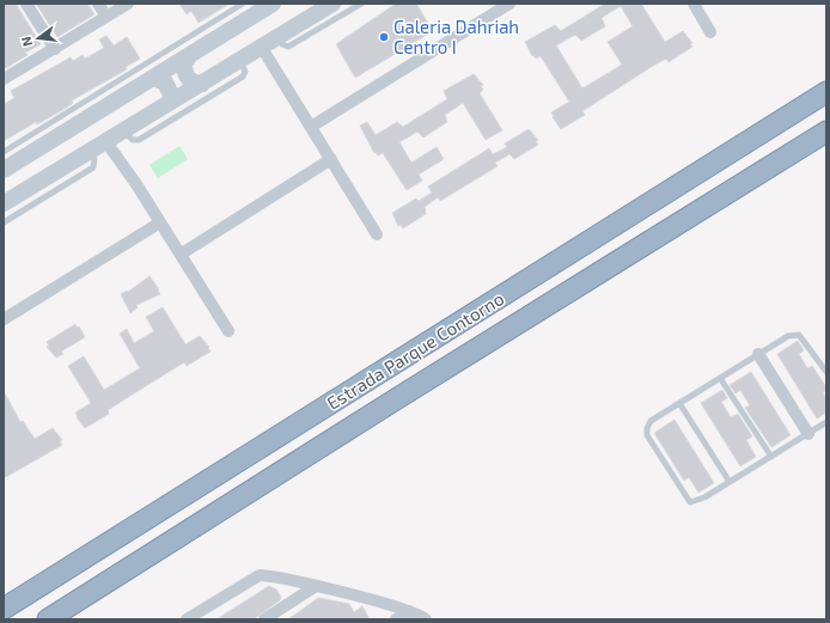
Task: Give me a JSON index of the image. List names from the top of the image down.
{
  "streets": {
    "highway": ["Estrada Parque Contorno"]
  },
  "places": ["Galeria Dahriah Centro I"],
  "north": "left"
}
